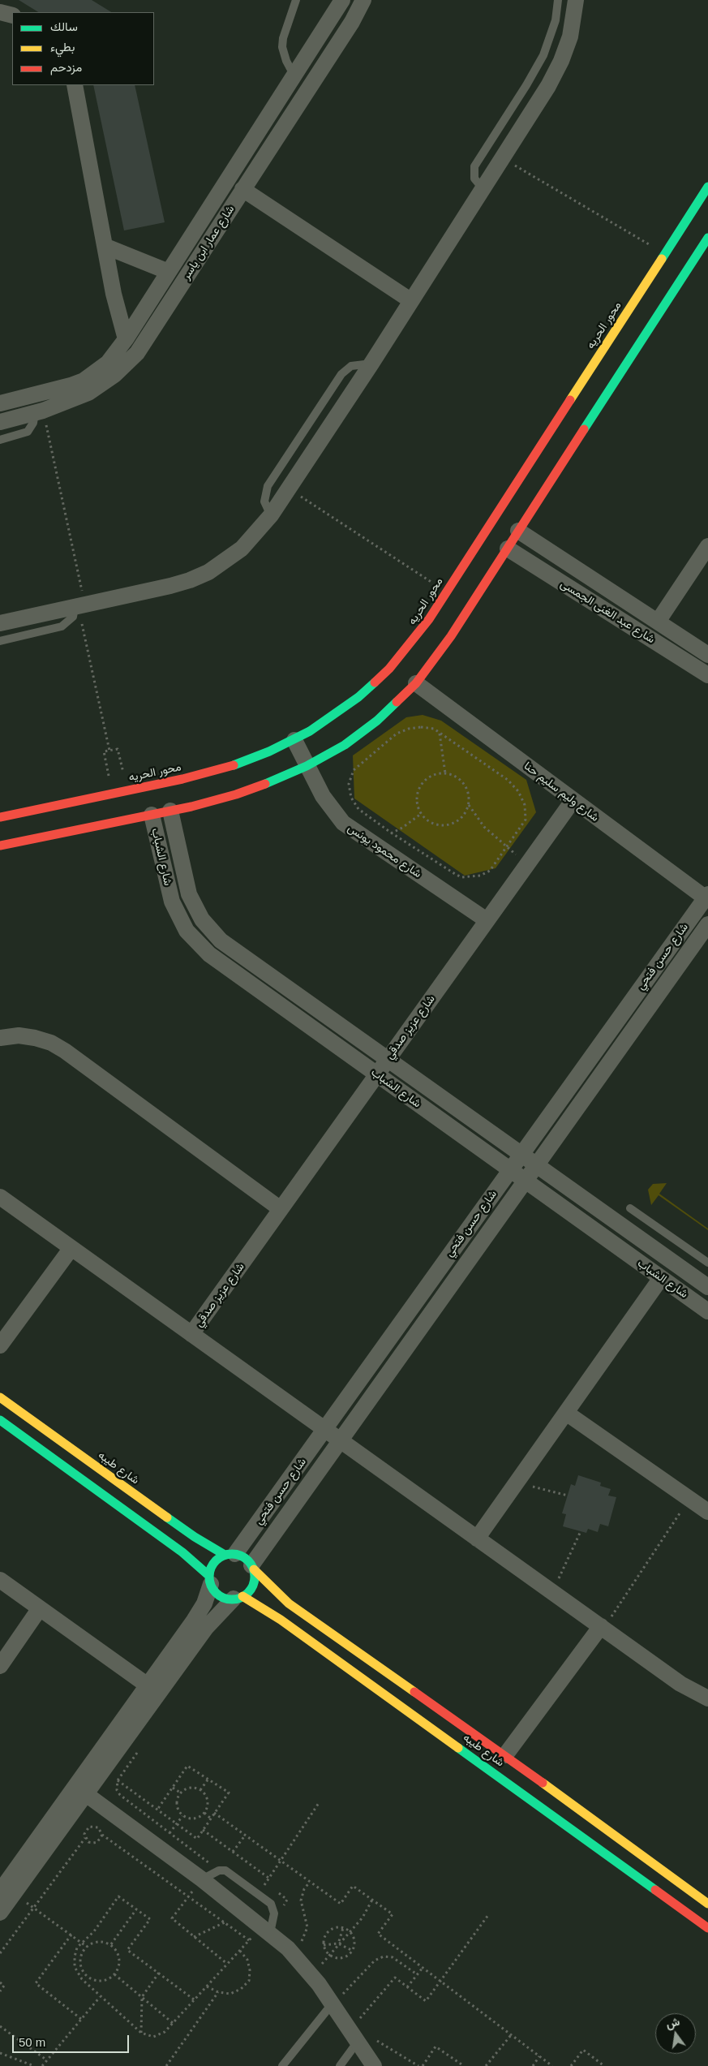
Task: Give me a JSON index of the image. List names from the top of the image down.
{
  "streets": {
    "main road": ["محور الحريه", "شارع طيبه"],
    "street": [
      "شارع عمار ابن ياسر",
      "شارع عبد الغنى الجمسى",
      "شارع وليم سليم حنا",
      "شارع محمود يونس",
      "شارع الشباب",
      "شارع حسن فتحي",
      "شارع عزيز صدقي"
    ]
  },
  "crossings": [
    ["محور الحريه", "شارع محمود يونس"],
    ["شارع وليم سليم حنا", "شارع حسن فتحي"],
    ["شارع وليم سليم حنا", "شارع عزيز صدقي"],
    ["شارع محمود يونس", "شارع عزيز صدقي"],
    ["شارع الشباب", "شارع حسن فتحي"],
    ["شارع الشباب", "شارع عزيز صدقي"],
    ["شارع حسن فتحي", "شارع طيبه"]
  ],
  "legend": ["سالك", "بطيء", "مزدحم"],
  "scale_bar": "50 m",
  "north": "top"
}
